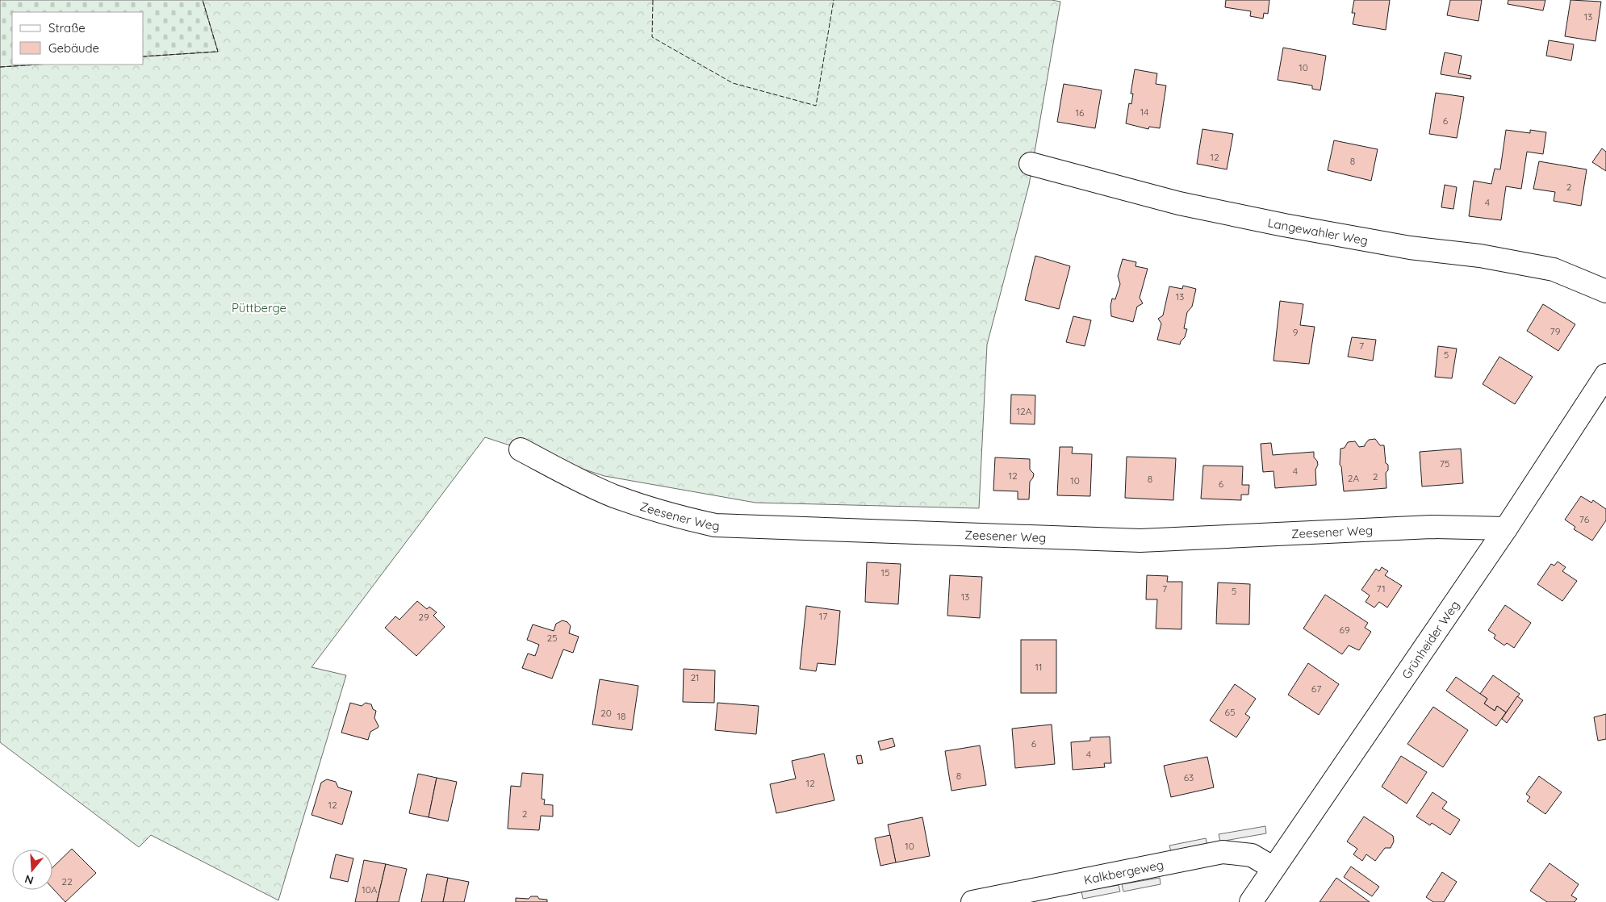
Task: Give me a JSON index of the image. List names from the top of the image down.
{
  "streets": {
    "street": [
      "Langewahler Weg",
      "Zeesener Weg",
      "Grünheider Weg",
      "Kalkbergeweg"
    ]
  },
  "crossings": [
    ["Zeesener Weg", "Grünheider Weg"],
    ["Grünheider Weg", "Kalkbergeweg"]
  ],
  "parks": ["Püttberge"],
  "house_numbers": [
    "13",
    "10",
    "14",
    "16",
    "6",
    "12",
    "8",
    "2",
    "4",
    "13",
    "79",
    "9",
    "7",
    "5",
    "12A",
    "75",
    "4",
    "12",
    "2",
    "2A",
    "8",
    "10",
    "6",
    "76",
    "15",
    "7",
    "71",
    "5",
    "13",
    "17",
    "29",
    "69",
    "25",
    "11",
    "21",
    "67",
    "65",
    "20",
    "18",
    "6",
    "4",
    "8",
    "63",
    "12",
    "12",
    "2",
    "10",
    "22",
    "10A"
  ],
  "legend": ["Straße", "Gebäude"],
  "north": "bottom"
}
